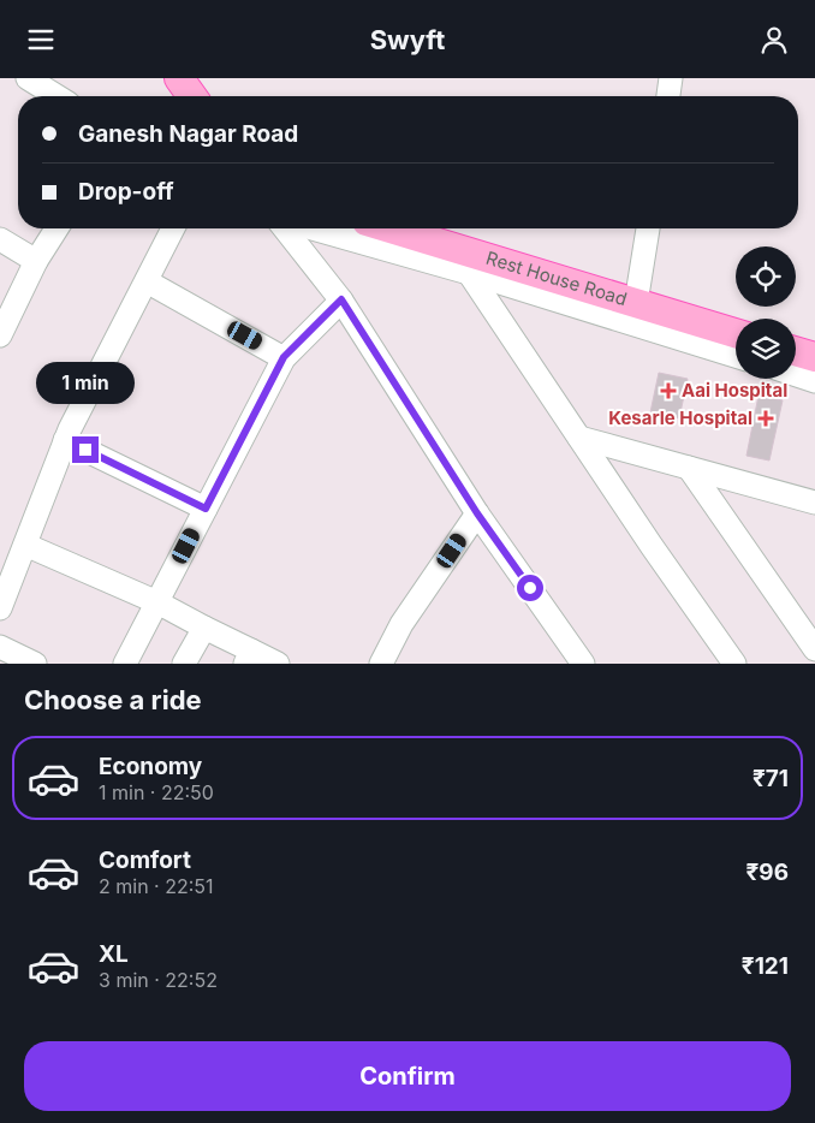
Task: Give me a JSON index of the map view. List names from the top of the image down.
{
  "streets": {
    "main road": ["Rest House Road"]
  },
  "places": {
    "health": ["Aai Hospital", "Kesarle Hospital"]
  },
  "page": {
    "header": "Swyft",
    "banner": ["Ganesh Nagar Road", "Drop-off"],
    "bubble": "1 min",
    "heading": "Choose a ride",
    "list": [
      {
        "name": "Economy",
        "note": "1 min · 22:50",
        "value": "₹71"
      },
      {
        "name": "Comfort",
        "note": "2 min · 22:51",
        "value": "₹96"
      },
      {
        "name": "XL",
        "note": "3 min · 22:52",
        "value": "₹121"
      }
    ],
    "buttons": "Confirm"
  }
}
